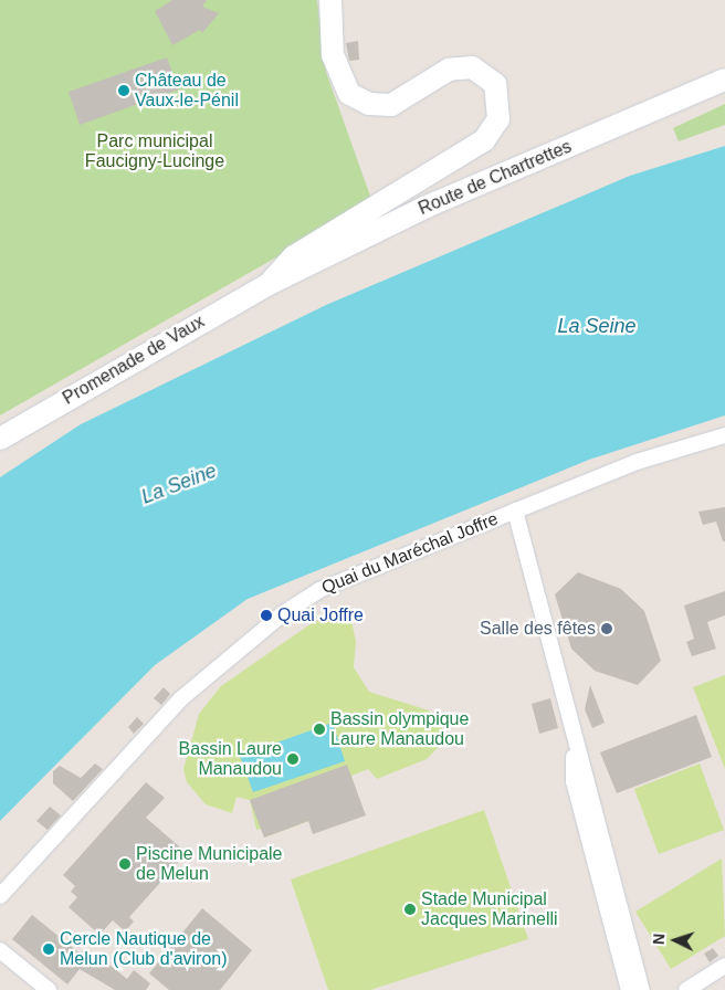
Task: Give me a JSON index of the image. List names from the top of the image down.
{
  "streets": {
    "main road": ["Route de Chartrettes", "Promenade de Vaux"],
    "street": ["Quai du Maréchal Joffre"]
  },
  "crossings": [
    ["Route de Chartrettes", "Promenade de Vaux"]
  ],
  "water": ["La Seine"],
  "parks": ["Parc municipal Faucigny-Lucinge"],
  "places": [
    "Château de Vaux-le-Pénil",
    "Quai Joffre",
    "Salle des fêtes",
    "Bassin olympique Laure Manaudou",
    "Bassin Laure Manaudou",
    "Piscine Municipale de Melun",
    "Stade Municipal Jacques Marinelli",
    "Cercle Nautique de Melun (Club d'aviron)"
  ],
  "north": "left"
}
